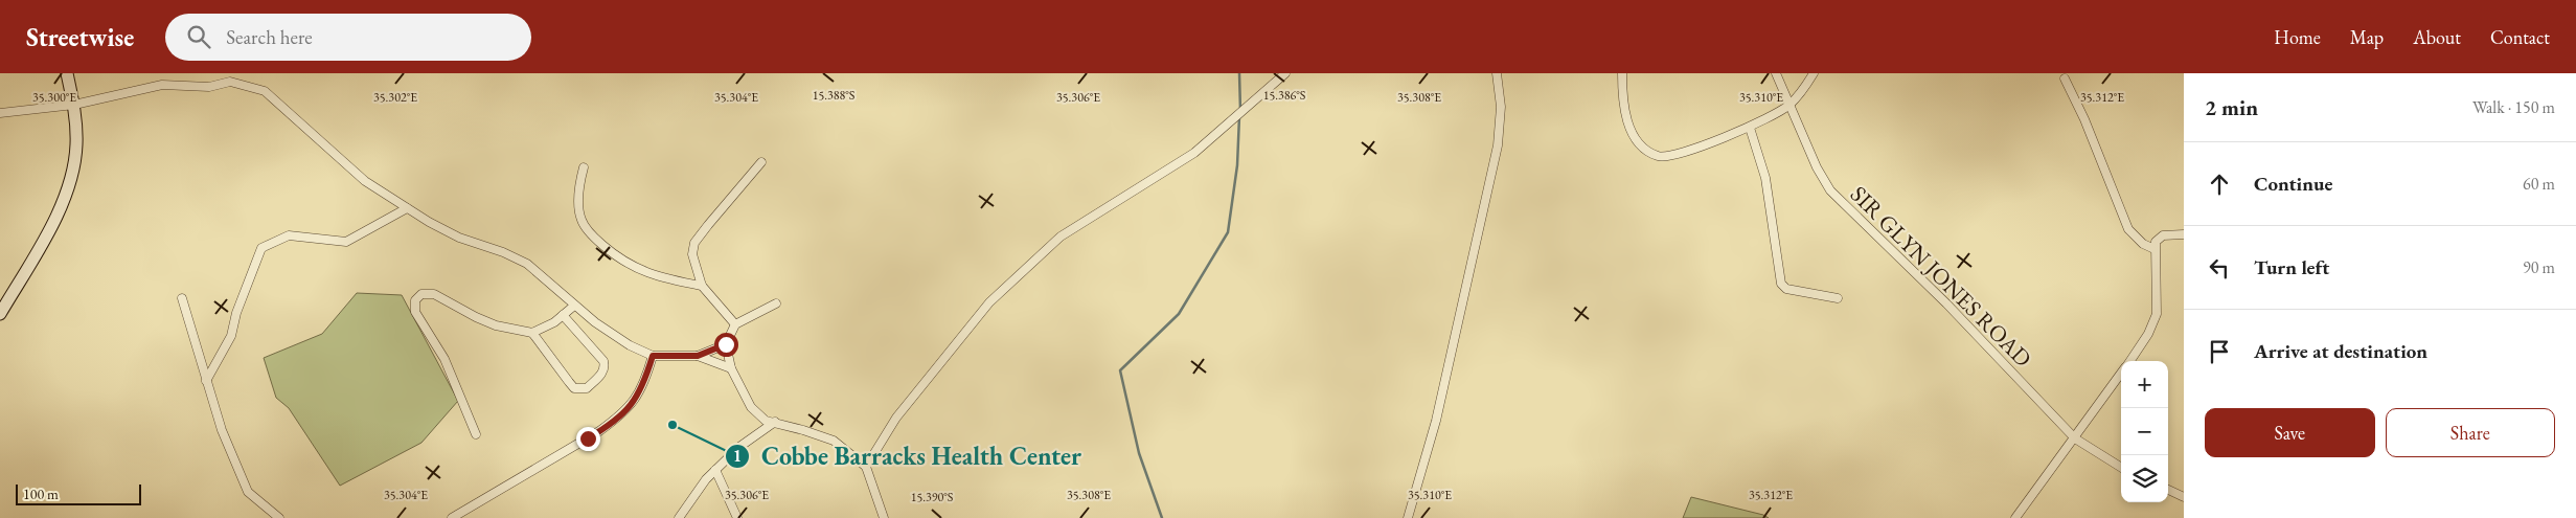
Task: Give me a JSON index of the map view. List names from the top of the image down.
{
  "streets": {
    "street": ["SIR GLYN JONES ROAD"]
  },
  "places": ["Cobbe Barracks Health Center"],
  "scale_bar": "100 m",
  "page": {
    "header": "Streetwise",
    "search": "Search here",
    "nav": [
      "Home",
      "Map",
      "About",
      "Contact"
    ],
    "heading": ["2 min", "Walk · 150 m"],
    "list": [
      ["Continue", "60 m"],
      ["Turn left", "90 m"],
      "Arrive at destination"
    ],
    "map_buttons": ["+", "−"],
    "buttons": ["Save", "Share"],
    "scale": "100 m"
  },
  "coordinates": [
    "15.388°S",
    "15.386°S",
    "35.302°E",
    "35.304°E",
    "35.306°E",
    "35.308°E",
    "35.310°E",
    "35.312°E",
    "35.300°E",
    "15.390°S"
  ]
}
